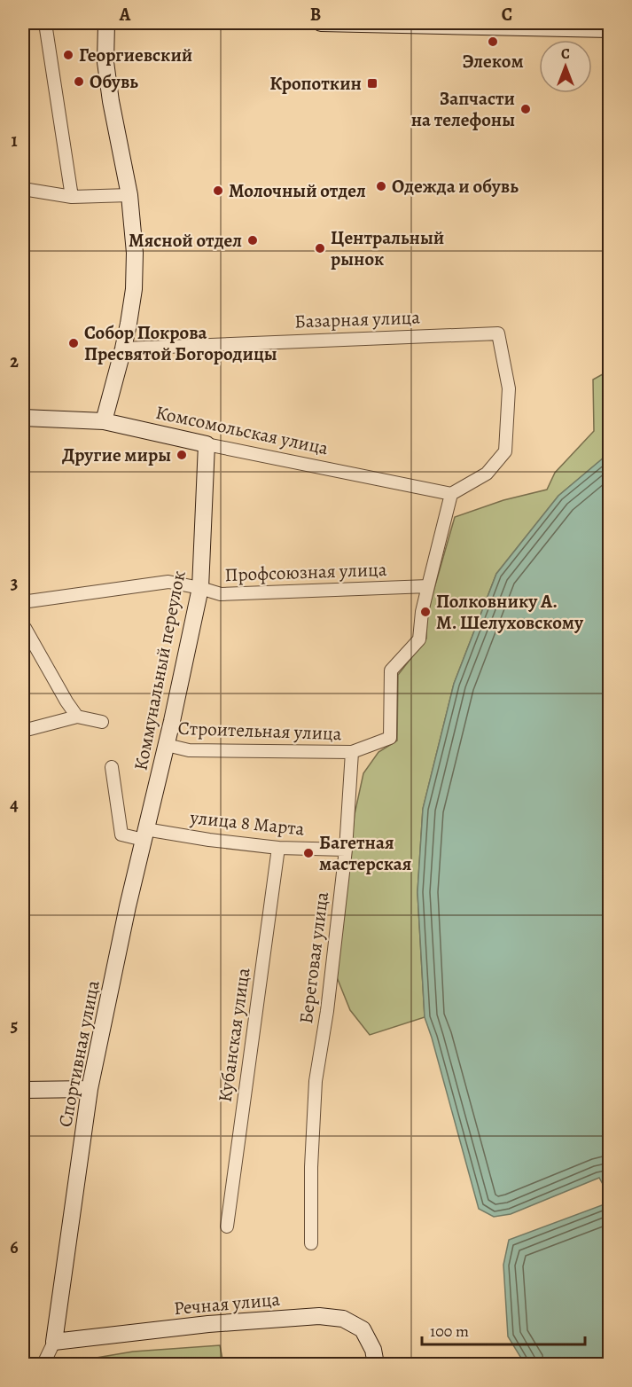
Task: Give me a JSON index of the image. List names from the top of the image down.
{
  "streets": {
    "main road": [
      "Комсомольская улица",
      "Коммунальный переулок",
      "Спортивная улица",
      "Речная улица"
    ],
    "street": [
      "Базарная улица",
      "Профсоюзная улица",
      "Строительная улица",
      "улица 8 Марта",
      "Береговая улица",
      "Кубанская улица"
    ]
  },
  "crossings": [
    ["Базарная улица", "Комсомольская улица"],
    ["Комсомольская улица", "Коммунальный переулок"],
    ["Профсоюзная улица", "Коммунальный переулок"],
    ["Коммунальный переулок", "Строительная улица"],
    ["Коммунальный переулок", "улица 8 Марта"],
    ["Коммунальный переулок", "Спортивная улица"],
    ["Строительная улица", "Береговая улица"],
    ["улица 8 Марта", "Береговая улица"],
    ["улица 8 Марта", "Кубанская улица"],
    ["улица 8 Марта", "Спортивная улица"],
    ["Спортивная улица", "Речная улица"]
  ],
  "places": {
    "other": [
      "Элеком",
      "Георгиевский",
      "Обувь",
      "Запчасти на телефоны",
      "Одежда и обувь",
      "Молочный отдел",
      "Мясной отдел",
      "Центральный рынок",
      "Собор Покрова Пресвятой Богородицы",
      "Другие миры",
      "Полковнику А. М. Шелуховскому",
      "Багетная мастерская"
    ],
    "transit": ["Кропоткин"]
  },
  "scale_bar": "100 m",
  "north": "top",
  "grid": {
    "columns": ["A", "B", "C"],
    "rows": [
      "1",
      "2",
      "3",
      "4",
      "5",
      "6"
    ]
  }
}
